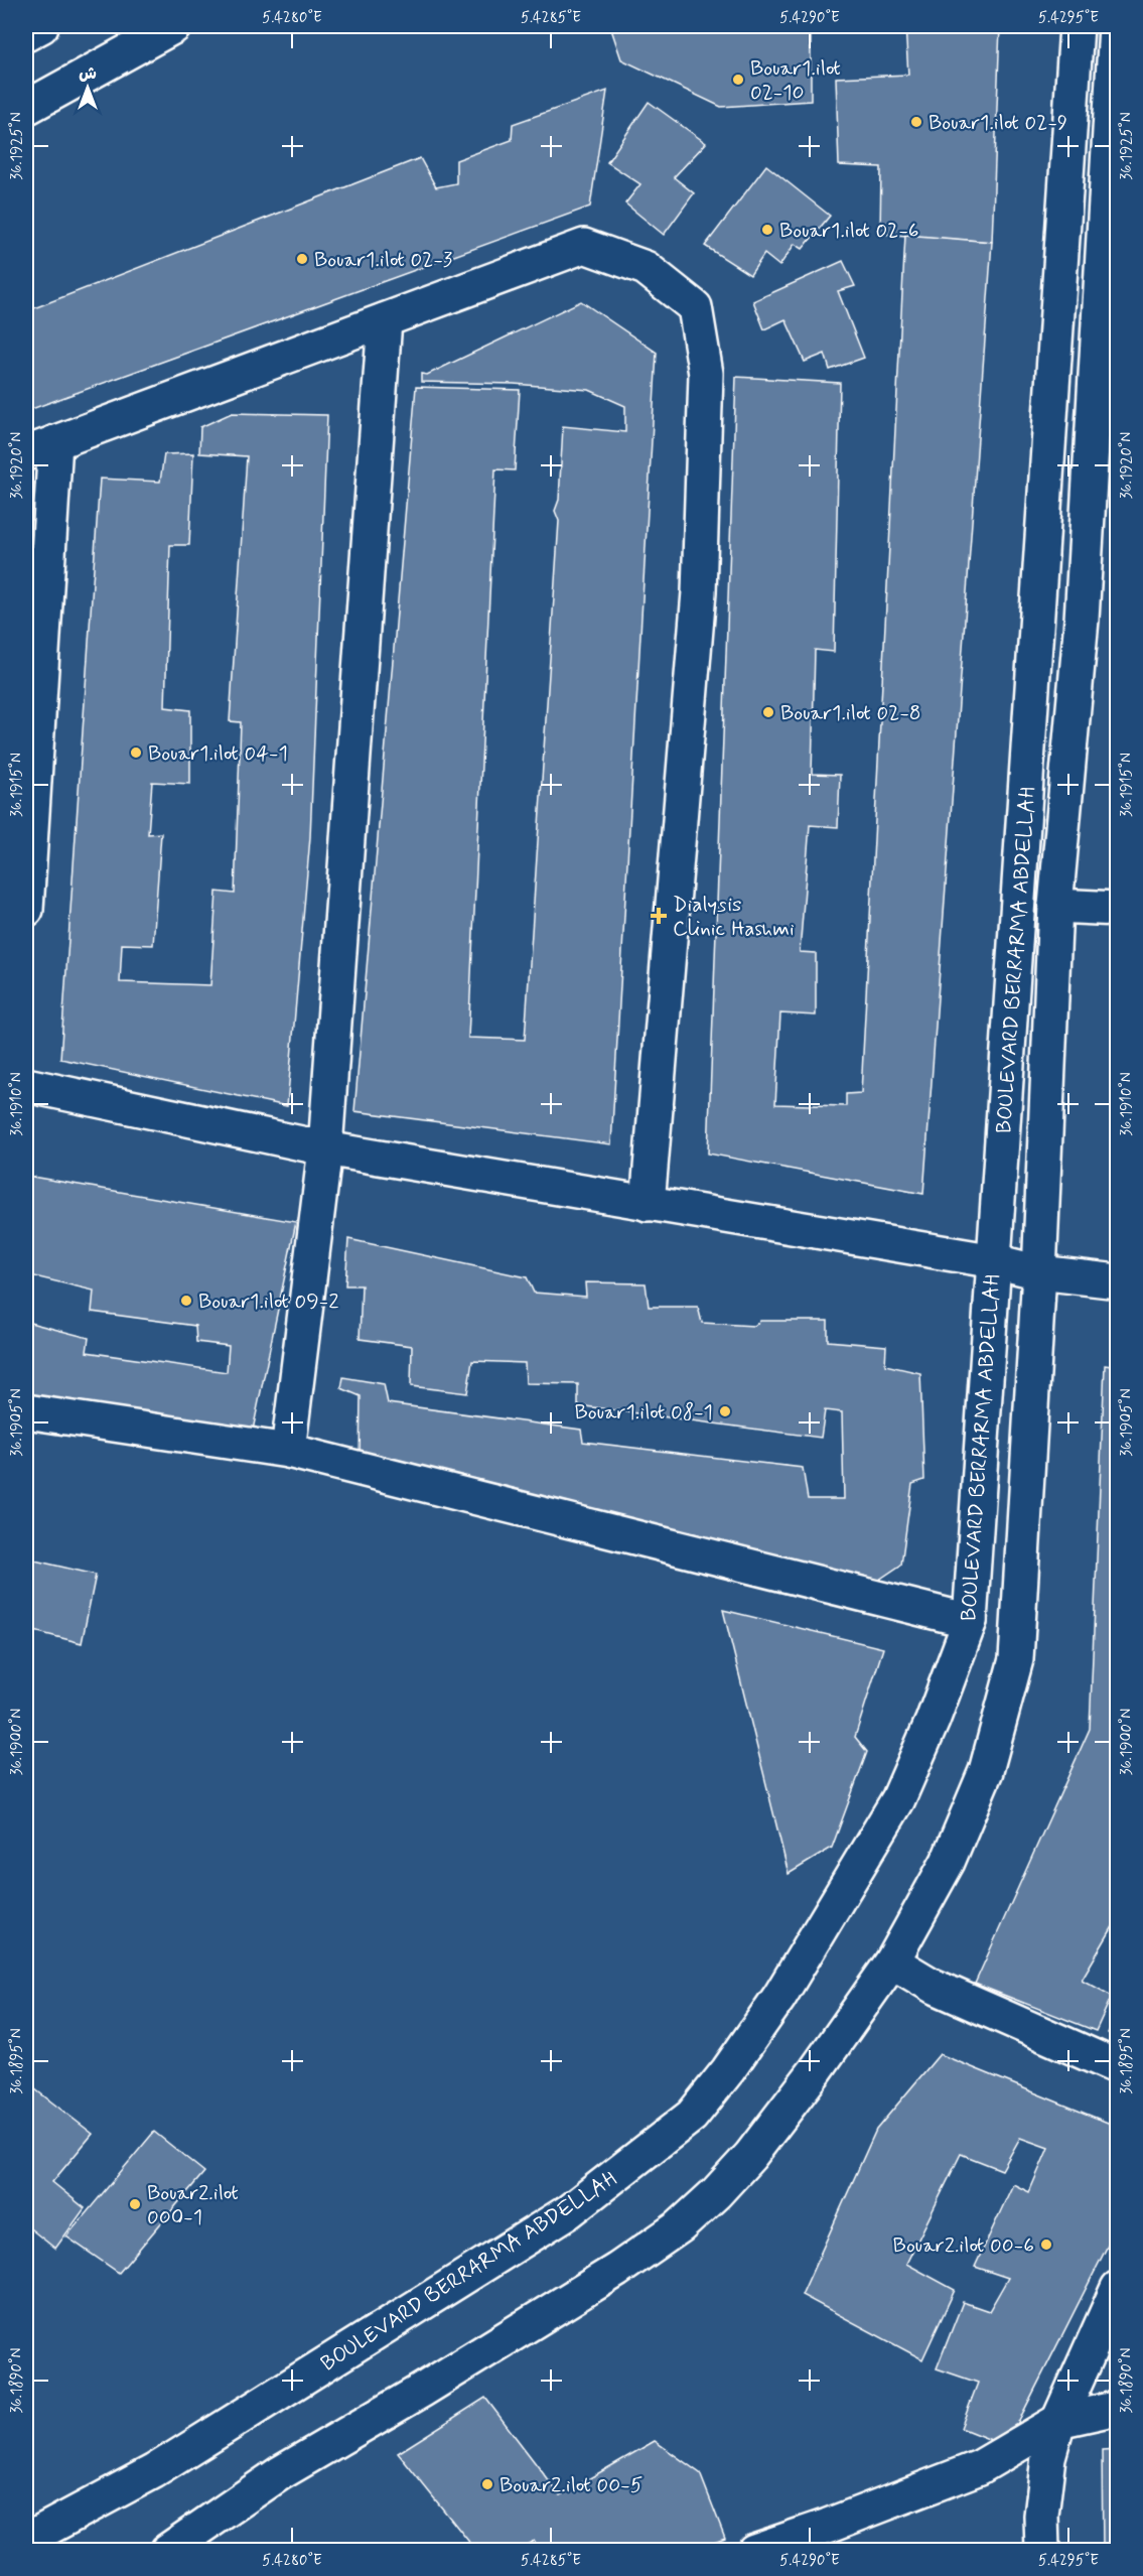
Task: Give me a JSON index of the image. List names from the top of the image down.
{
  "streets": {
    "street": ["BOULEVARD BERRARMA ABDELLAH"]
  },
  "places": {
    "other": [
      "Bouar1.ilot 02-10",
      "Bouar1.ilot 02-9",
      "Bouar1.ilot 02-6",
      "Bouar1.ilot 02-3",
      "Bouar1.ilot 02-8",
      "Bouar1.ilot 04-1",
      "Bouar1.ilot 09-2",
      "Bouar1.ilot 08-1",
      "Bouar2.ilot 000-1",
      "Bouar2.ilot 00-6",
      "Bouar2.ilot 00-5"
    ],
    "health": ["Dialysis Clinic Hashmi"]
  },
  "north": "top",
  "coordinates": [
    "5.4280°E",
    "5.4285°E",
    "5.4290°E",
    "5.4295°E",
    "36.1925°N",
    "36.1920°N",
    "36.1915°N",
    "36.1910°N",
    "36.1905°N",
    "36.1900°N",
    "36.1895°N",
    "36.1890°N"
  ]
}
